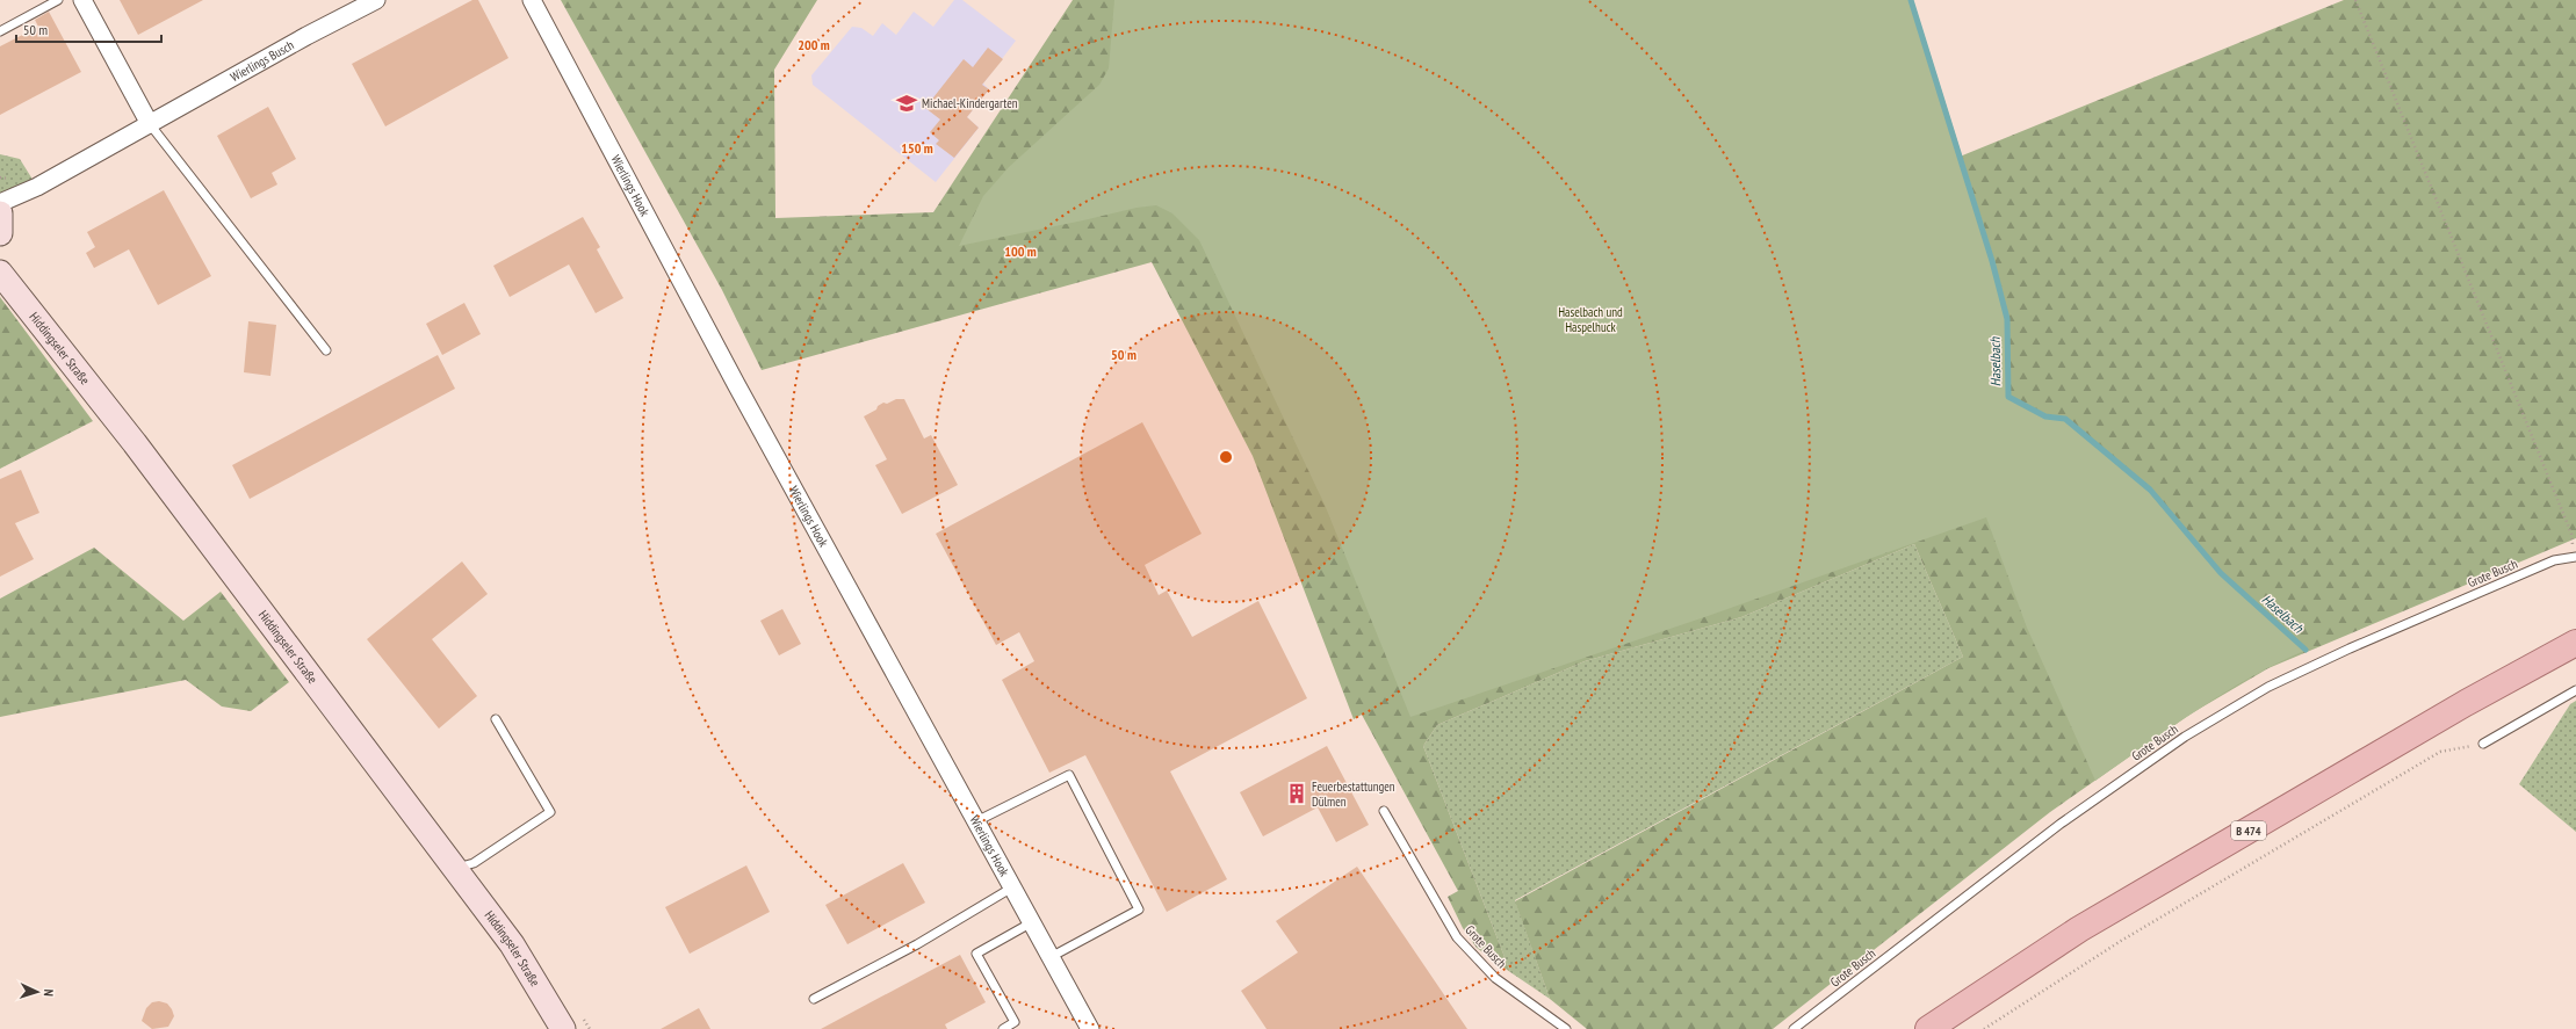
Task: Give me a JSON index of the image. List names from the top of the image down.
{
  "streets": {
    "main road": ["B 474"],
    "street": ["Wierlings Busch", "Wierlings Hook", "Hiddingseler Straße"],
    "lane": ["Grote Busch"]
  },
  "water": ["Haselbach"],
  "parks": ["Haselbach und Haspelhuck"],
  "places": {
    "school or university": ["Michael-Kindergarten"],
    "building": ["Feuerbestattungen Dülmen"]
  },
  "scale_bar": "50 m",
  "north": "right",
  "rings": [
    "200 m",
    "150 m",
    "100 m",
    "50 m"
  ]
}
